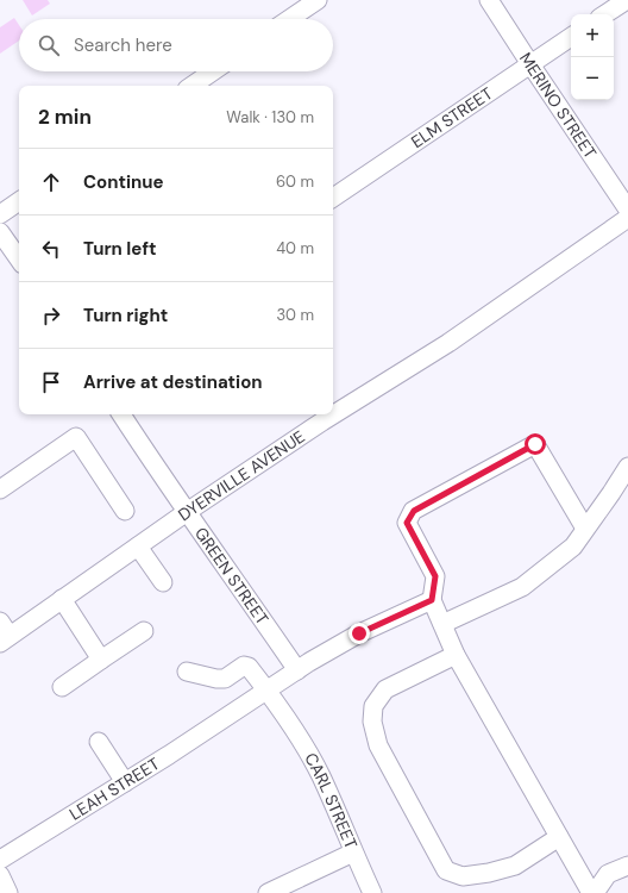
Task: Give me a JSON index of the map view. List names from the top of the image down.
{
  "streets": {
    "street": [
      "MERINO STREET",
      "ELM STREET",
      "DYERVILLE AVENUE",
      "GREEN STREET",
      "LEAH STREET",
      "CARL STREET"
    ]
  },
  "crossings": [
    ["MERINO STREET", "ELM STREET"],
    ["DYERVILLE AVENUE", "GREEN STREET"],
    ["GREEN STREET", "LEAH STREET"],
    ["LEAH STREET", "CARL STREET"]
  ],
  "page": {
    "map_buttons": ["+", "−"],
    "search": "Search here",
    "heading": ["2 min", "Walk · 130 m"],
    "list": [
      ["Continue", "60 m"],
      ["Turn left", "40 m"],
      ["Turn right", "30 m"],
      "Arrive at destination"
    ]
  }
}
